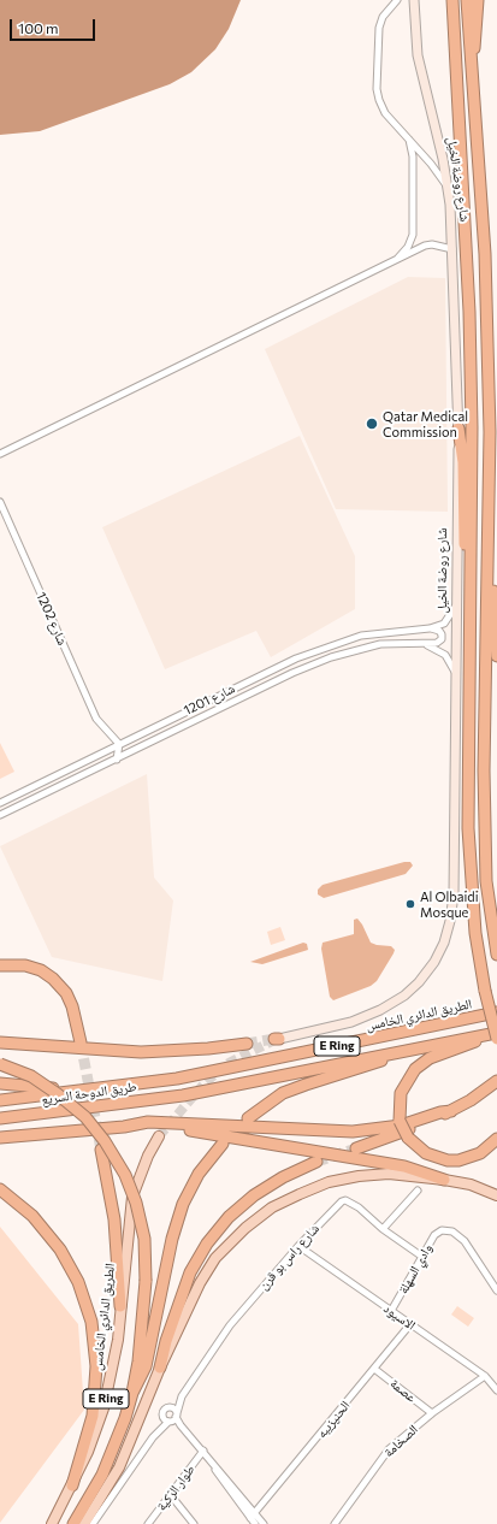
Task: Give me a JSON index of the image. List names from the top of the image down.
{
  "streets": {
    "highway": [
      "شارع روضة الخيل",
      "الطريق الدائري الخامس",
      "E Ring",
      "طريق الدوحة السريع"
    ],
    "street": [
      "شارع 1202",
      "شارع 1201",
      "شارع راس بو قرن",
      "وادي السهلة",
      "الاسيود",
      "عصمة",
      "الحنيزيبه",
      "الصخامة",
      "طوار الرّكية"
    ]
  },
  "crossings": [
    ["شارع روضة الخيل", "شارع 1201"],
    ["شارع 1202", "شارع 1201"],
    ["الطريق الدائري الخامس", "طريق الدوحة السريع"],
    ["شارع راس بو قرن", "وادي السهلة"],
    ["شارع راس بو قرن", "الاسيود"],
    ["وادي السهلة", "الاسيود"],
    ["الاسيود", "الحنيزيبه"],
    ["الاسيود", "الصخامة"],
    ["عصمة", "الحنيزيبه"],
    ["عصمة", "الصخامة"]
  ],
  "places": ["Qatar Medical Commission", "Al Olbaidi Mosque"],
  "scale_bar": "100 m"
}
